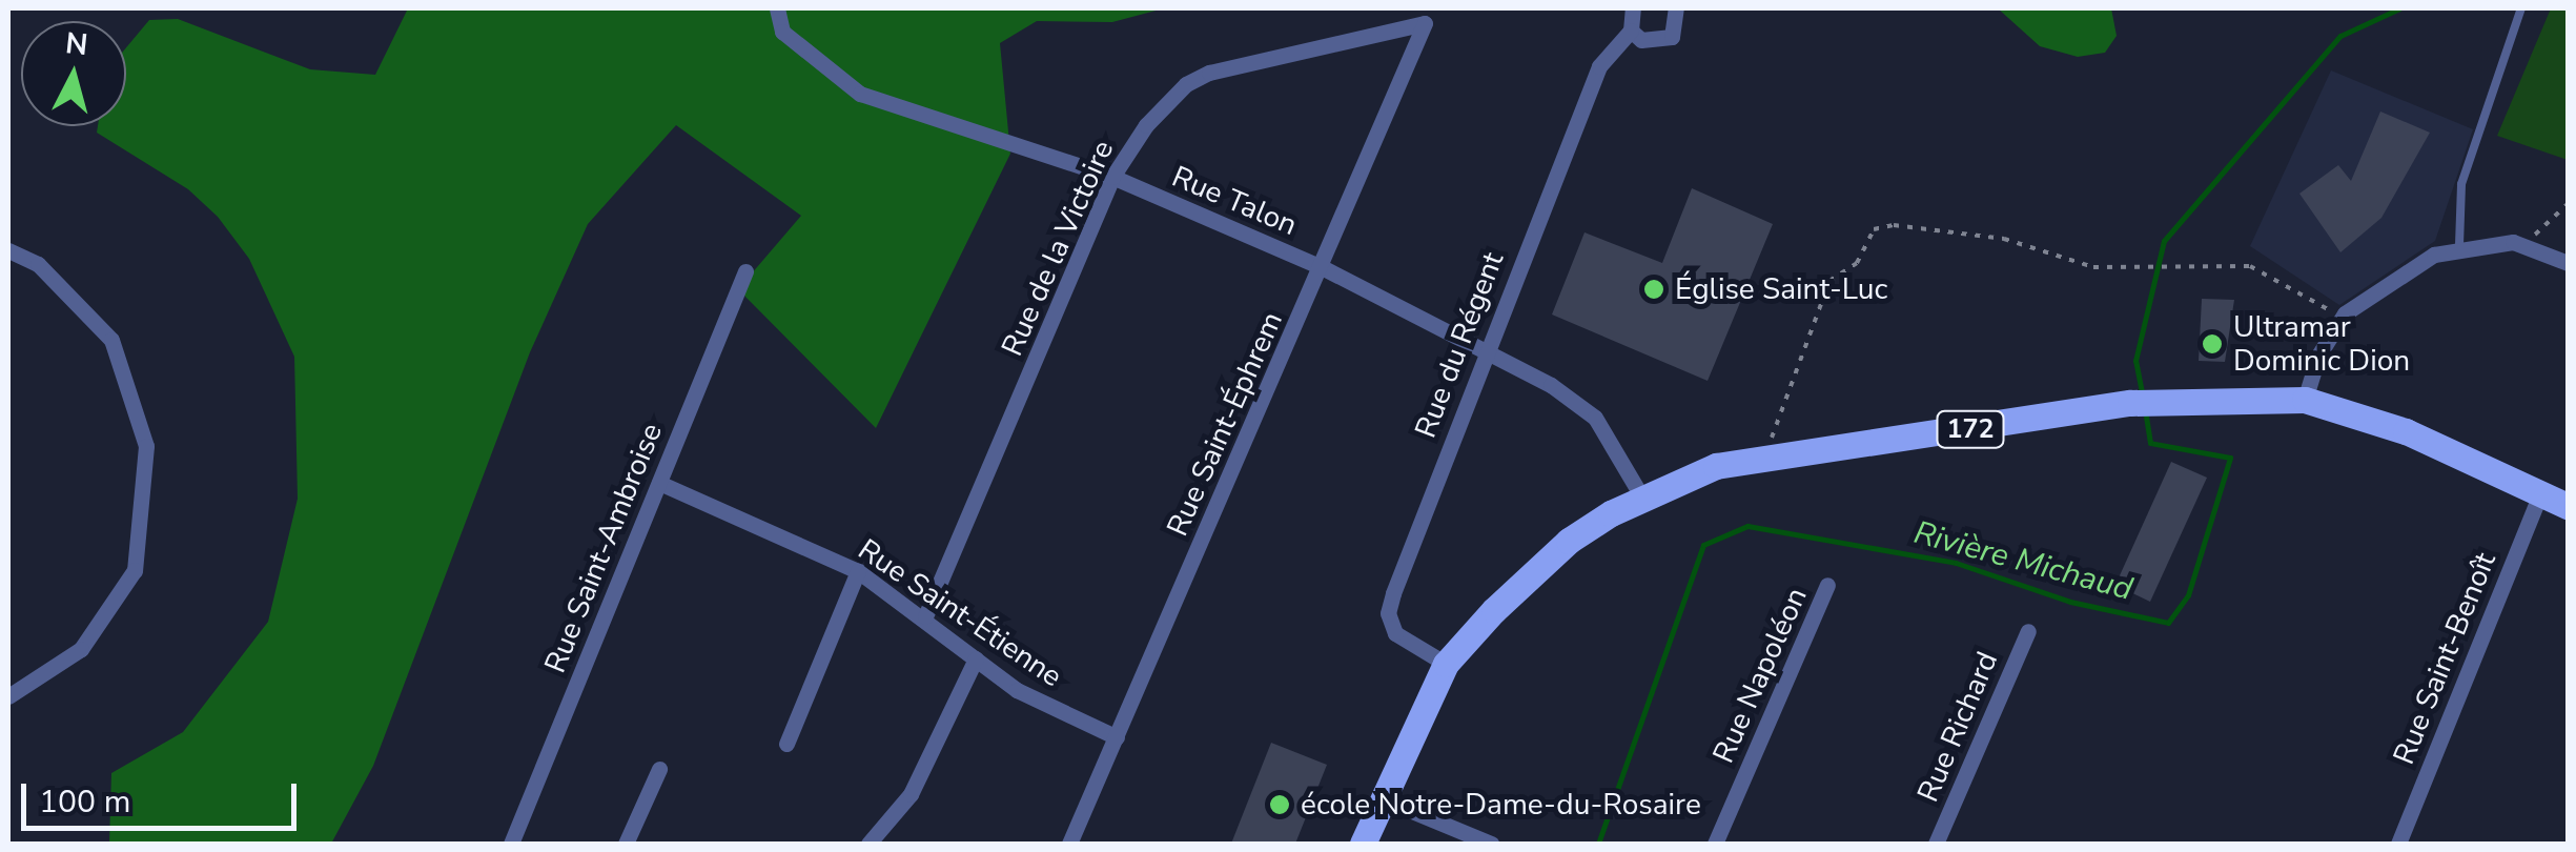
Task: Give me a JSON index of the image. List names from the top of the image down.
{
  "streets": {
    "main road": ["172"],
    "street": [
      "Rue Talon",
      "Rue de la Victoire",
      "Rue du Régent",
      "Rue Saint-Éphrem",
      "Rue Saint-Ambroise",
      "Rue Saint-Étienne",
      "Rue Saint-Benoît",
      "Rue Napoléon",
      "Rue Richard"
    ]
  },
  "crossings": [
    ["Rue Talon", "Rue de la Victoire"],
    ["Rue Talon", "Rue du Régent"],
    ["Rue Talon", "Rue Saint-Éphrem"],
    ["Rue Talon", "172"],
    ["Rue de la Victoire", "Rue Saint-Éphrem"],
    ["Rue de la Victoire", "Rue Saint-Étienne"],
    ["Rue du Régent", "172"],
    ["Rue Saint-Éphrem", "Rue Saint-Étienne"],
    ["172", "Rue Saint-Benoît"],
    ["Rue Saint-Ambroise", "Rue Saint-Étienne"]
  ],
  "water": ["Rivière Michaud"],
  "places": ["Église Saint-Luc", "Ultramar Dominic Dion", "école Notre-Dame-du-Rosaire"],
  "scale_bar": "100 m",
  "north": "top"
}
